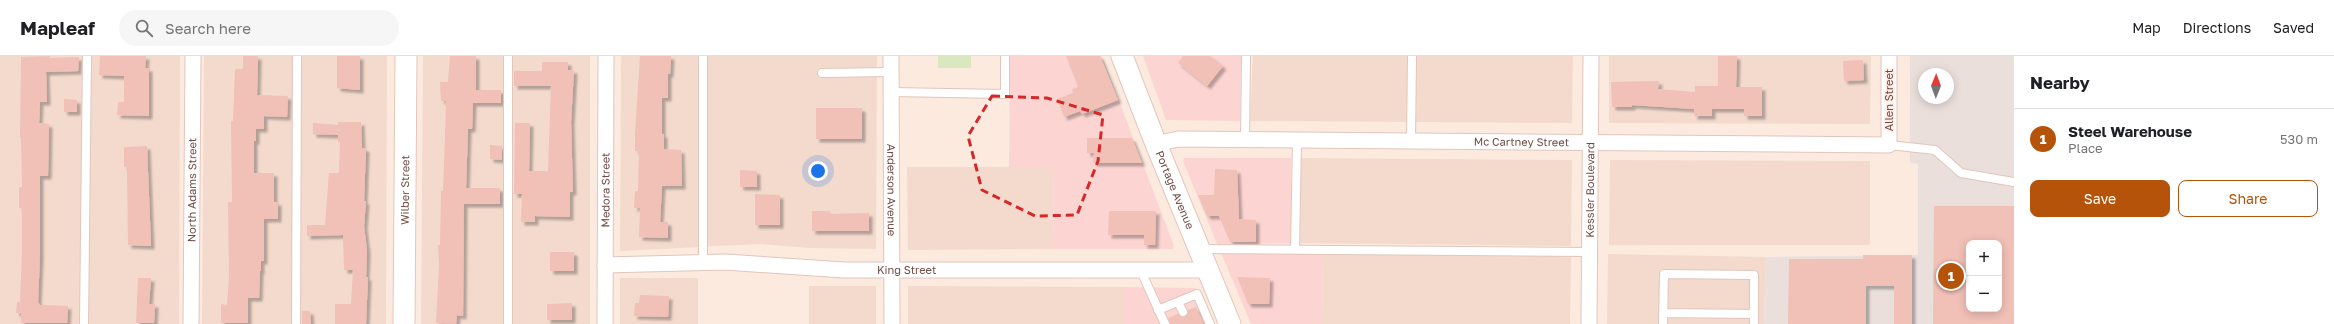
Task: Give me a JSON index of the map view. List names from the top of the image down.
{
  "streets": {
    "main road": ["Wilber Street", "Portage Avenue"],
    "street": [
      "Allen Street",
      "Mc Cartney Street",
      "North Adams Street",
      "Medora Street",
      "Anderson Avenue",
      "Kessler Boulevard",
      "King Street"
    ]
  },
  "crossings": [
    ["Allen Street", "Mc Cartney Street"],
    ["Mc Cartney Street", "Portage Avenue"],
    ["Mc Cartney Street", "Kessler Boulevard"],
    ["Medora Street", "King Street"],
    ["Anderson Avenue", "King Street"],
    ["Portage Avenue", "King Street"]
  ],
  "north": "top",
  "page": {
    "header": "Mapleaf",
    "search": "Search here",
    "nav": ["Map", "Directions", "Saved"],
    "heading": "Nearby",
    "list": [
      {
        "mark": "1",
        "name": "Steel Warehouse",
        "note": "Place",
        "value": "530 m"
      }
    ],
    "buttons": ["Save", "Share"],
    "map_buttons": ["+", "−"],
    "pins": "1"
  }
}
